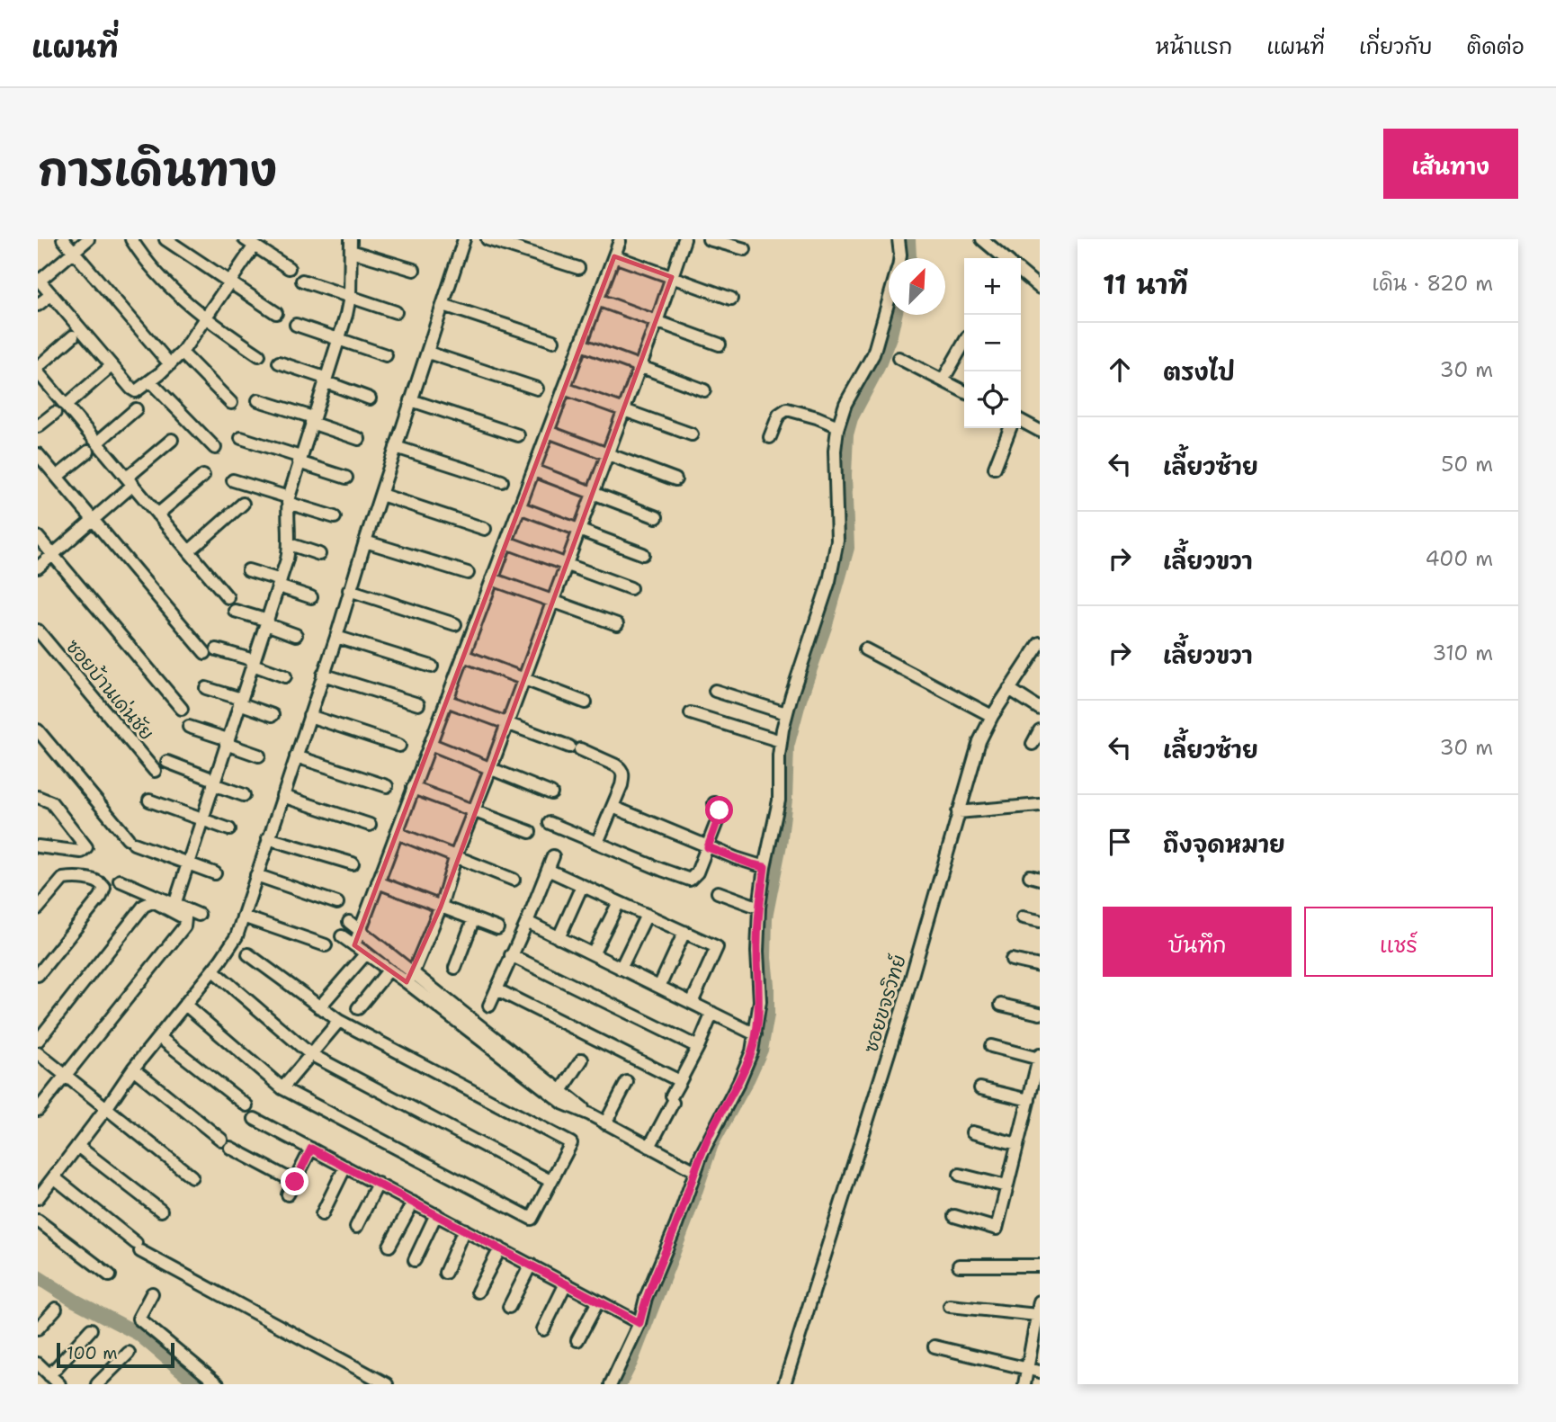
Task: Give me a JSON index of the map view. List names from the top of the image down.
{
  "streets": {
    "street": ["ซอยบ้านเด่นชัย", "ซอยขจรวิทย์"]
  },
  "scale_bar": "100 m",
  "north": "top right",
  "page": {
    "header": "แผนที่",
    "nav": [
      "หน้าแรก",
      "แผนที่",
      "เกี่ยวกับ",
      "ติดต่อ"
    ],
    "title": "การเดินทาง",
    "buttons": [
      "เส้นทาง",
      ["บันทึก", "แชร์"]
    ],
    "heading": ["11 นาที", "เดิน · 820 m"],
    "map_buttons": ["+", "−"],
    "list": [
      ["ตรงไป", "30 m"],
      ["เลี้ยวซ้าย", "50 m"],
      ["เลี้ยวขวา", "400 m"],
      ["เลี้ยวขวา", "310 m"],
      ["เลี้ยวซ้าย", "30 m"],
      "ถึงจุดหมาย"
    ],
    "scale": "100 m"
  }
}
